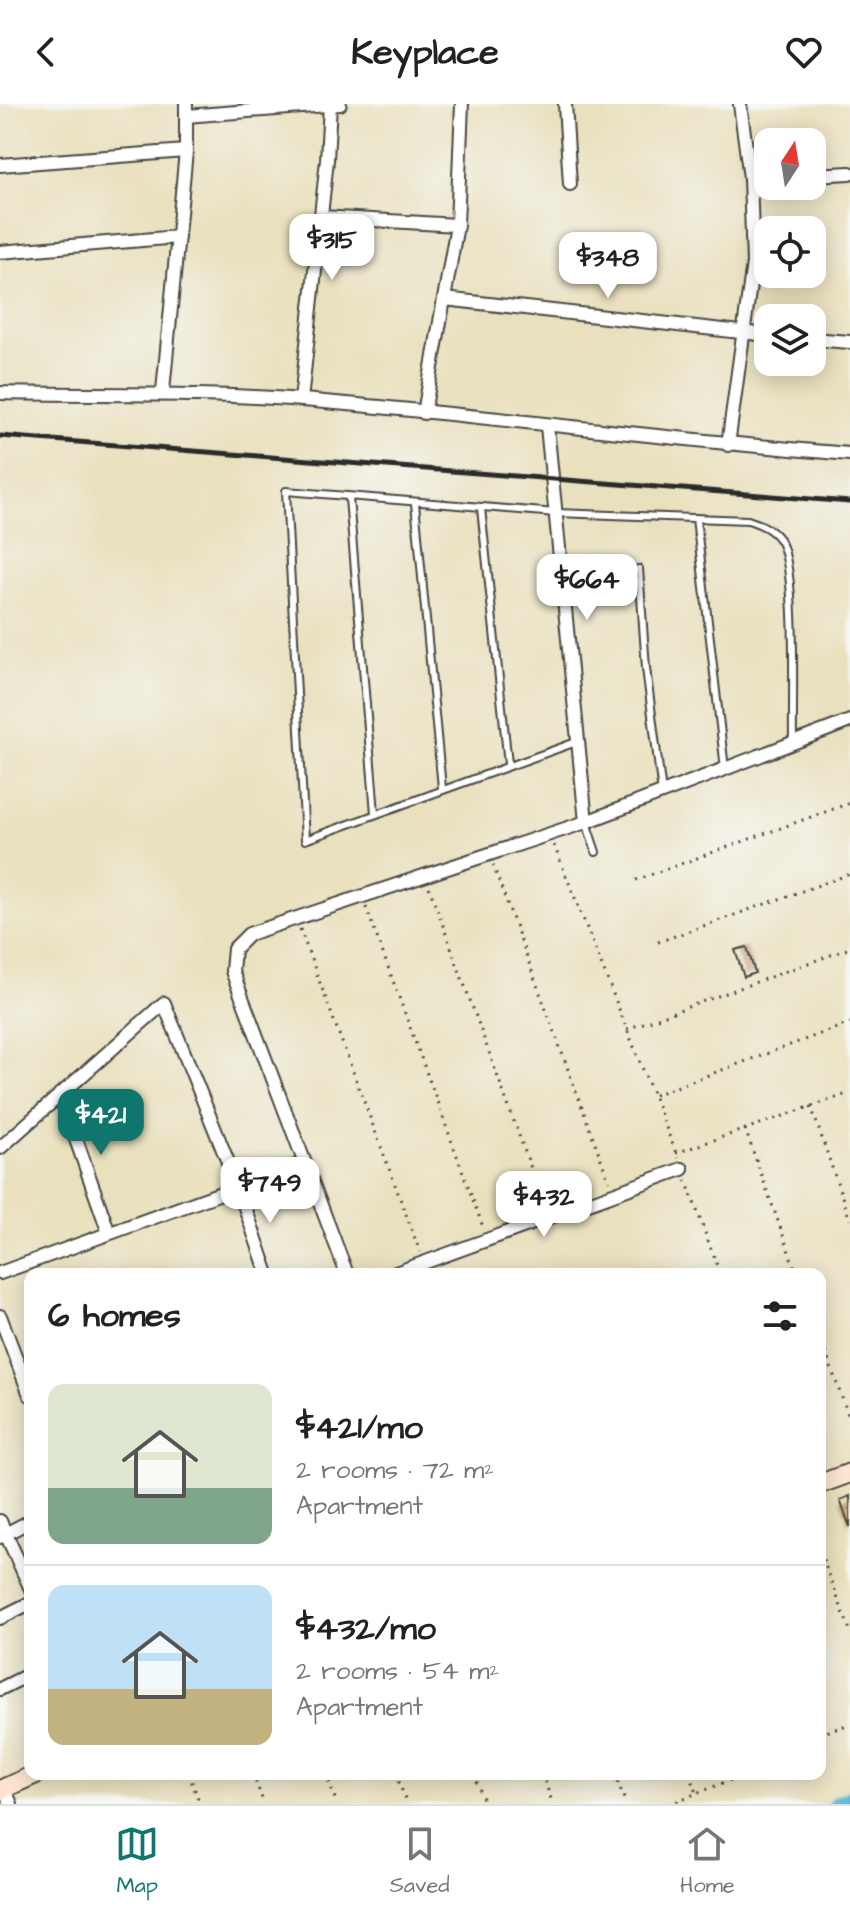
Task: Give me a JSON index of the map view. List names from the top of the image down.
{
  "north": "top",
  "page": {
    "header": "Keyplace",
    "price": [
      "$315",
      "$348",
      "$664",
      "$421",
      "$749",
      "$432"
    ],
    "heading": "6 homes",
    "list": [
      {
        "name": "$421/mo",
        "note": "2 rooms · 72 m² · Apartment"
      },
      {
        "name": "$432/mo",
        "note": "2 rooms · 54 m² · Apartment"
      }
    ],
    "tabs": ["Map", "Saved", "Home"]
  }
}
